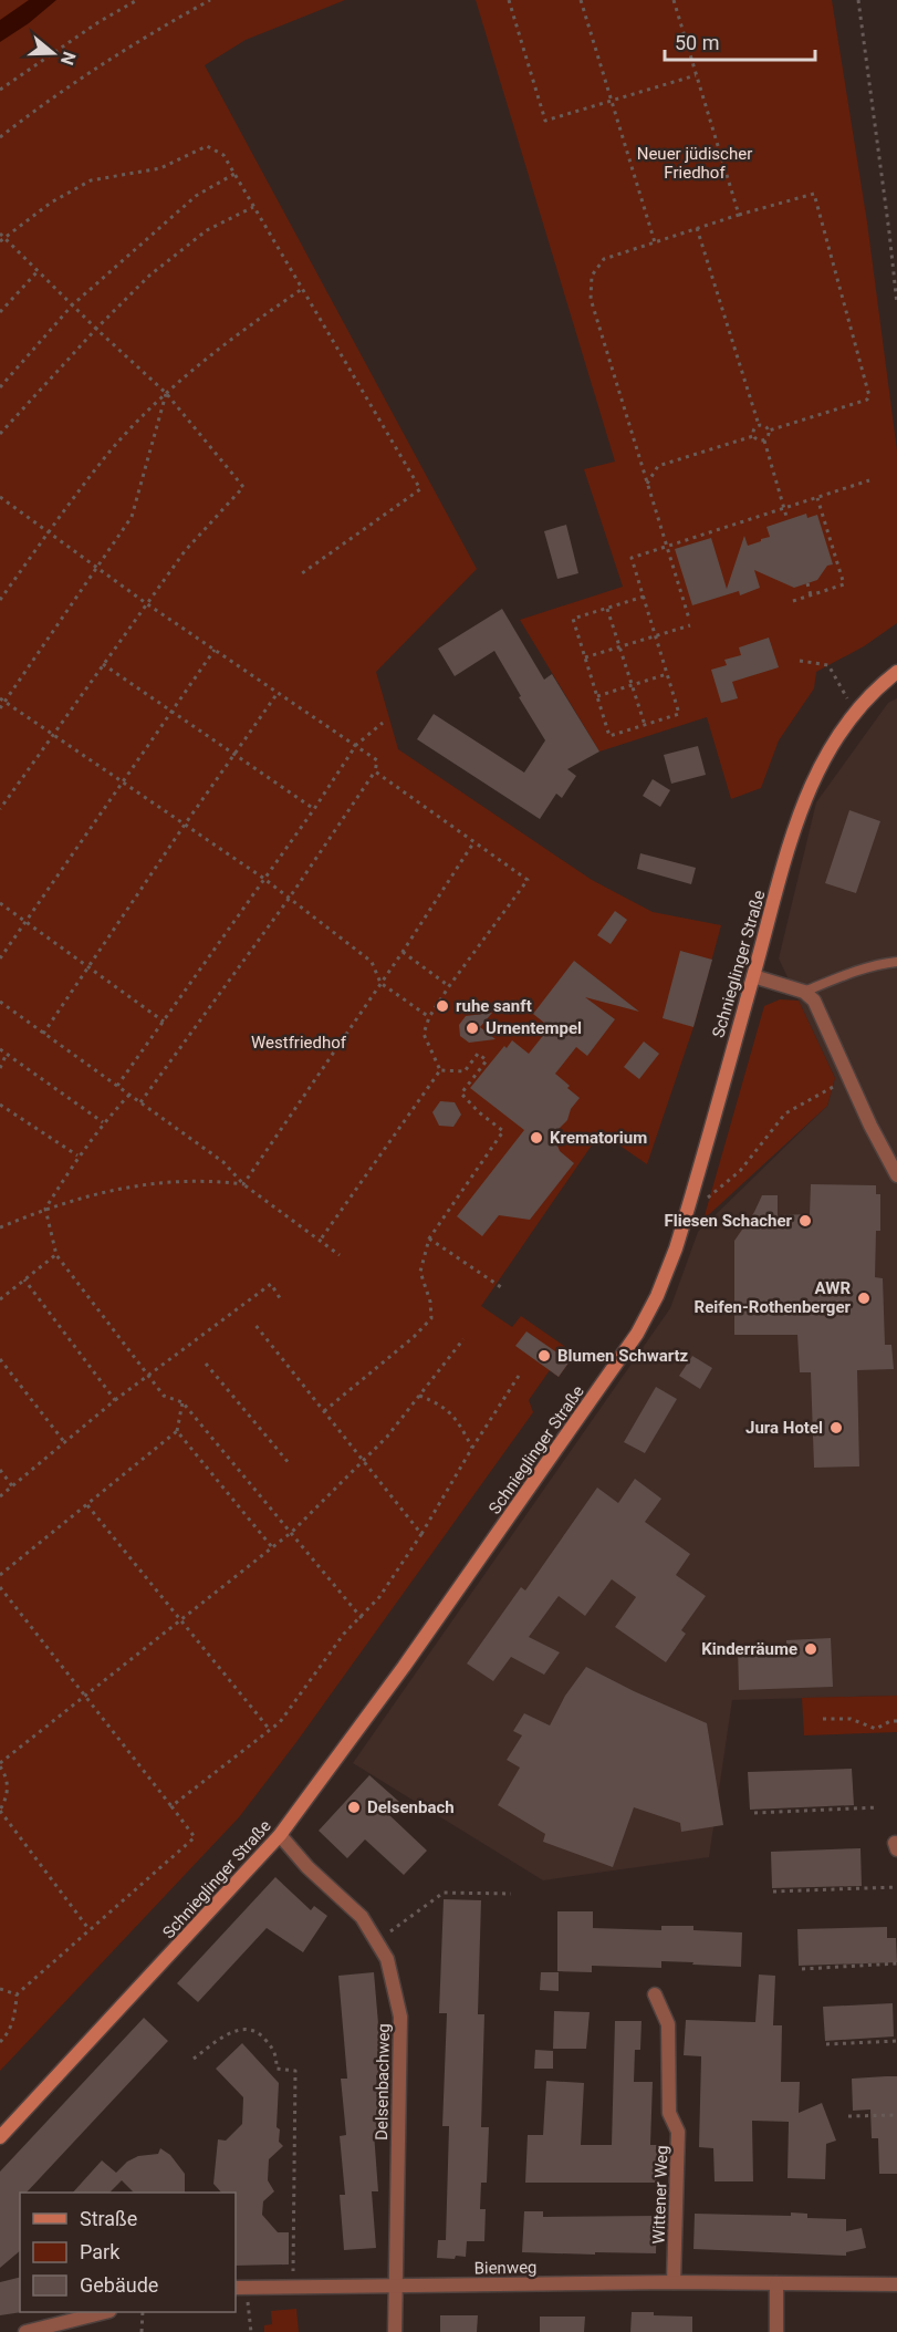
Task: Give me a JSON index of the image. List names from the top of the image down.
{
  "streets": {
    "main road": ["Schnieglinger Straße"],
    "street": ["Delsenbachweg", "Wittener Weg", "Bienweg"]
  },
  "crossings": [
    ["Schnieglinger Straße", "Delsenbachweg"],
    ["Delsenbachweg", "Bienweg"],
    ["Wittener Weg", "Bienweg"]
  ],
  "parks": ["Neuer jüdischer Friedhof", "Westfriedhof"],
  "places": [
    "ruhe sanft",
    "Urnentempel",
    "Krematorium",
    "Fliesen Schacher",
    "AWR Reifen-Rothenberger",
    "Blumen Schwartz",
    "Jura Hotel",
    "Kinderräume",
    "Delsenbach"
  ],
  "legend": ["Straße", "Park", "Gebäude"],
  "scale_bar": "50 m",
  "north": "right"
}
